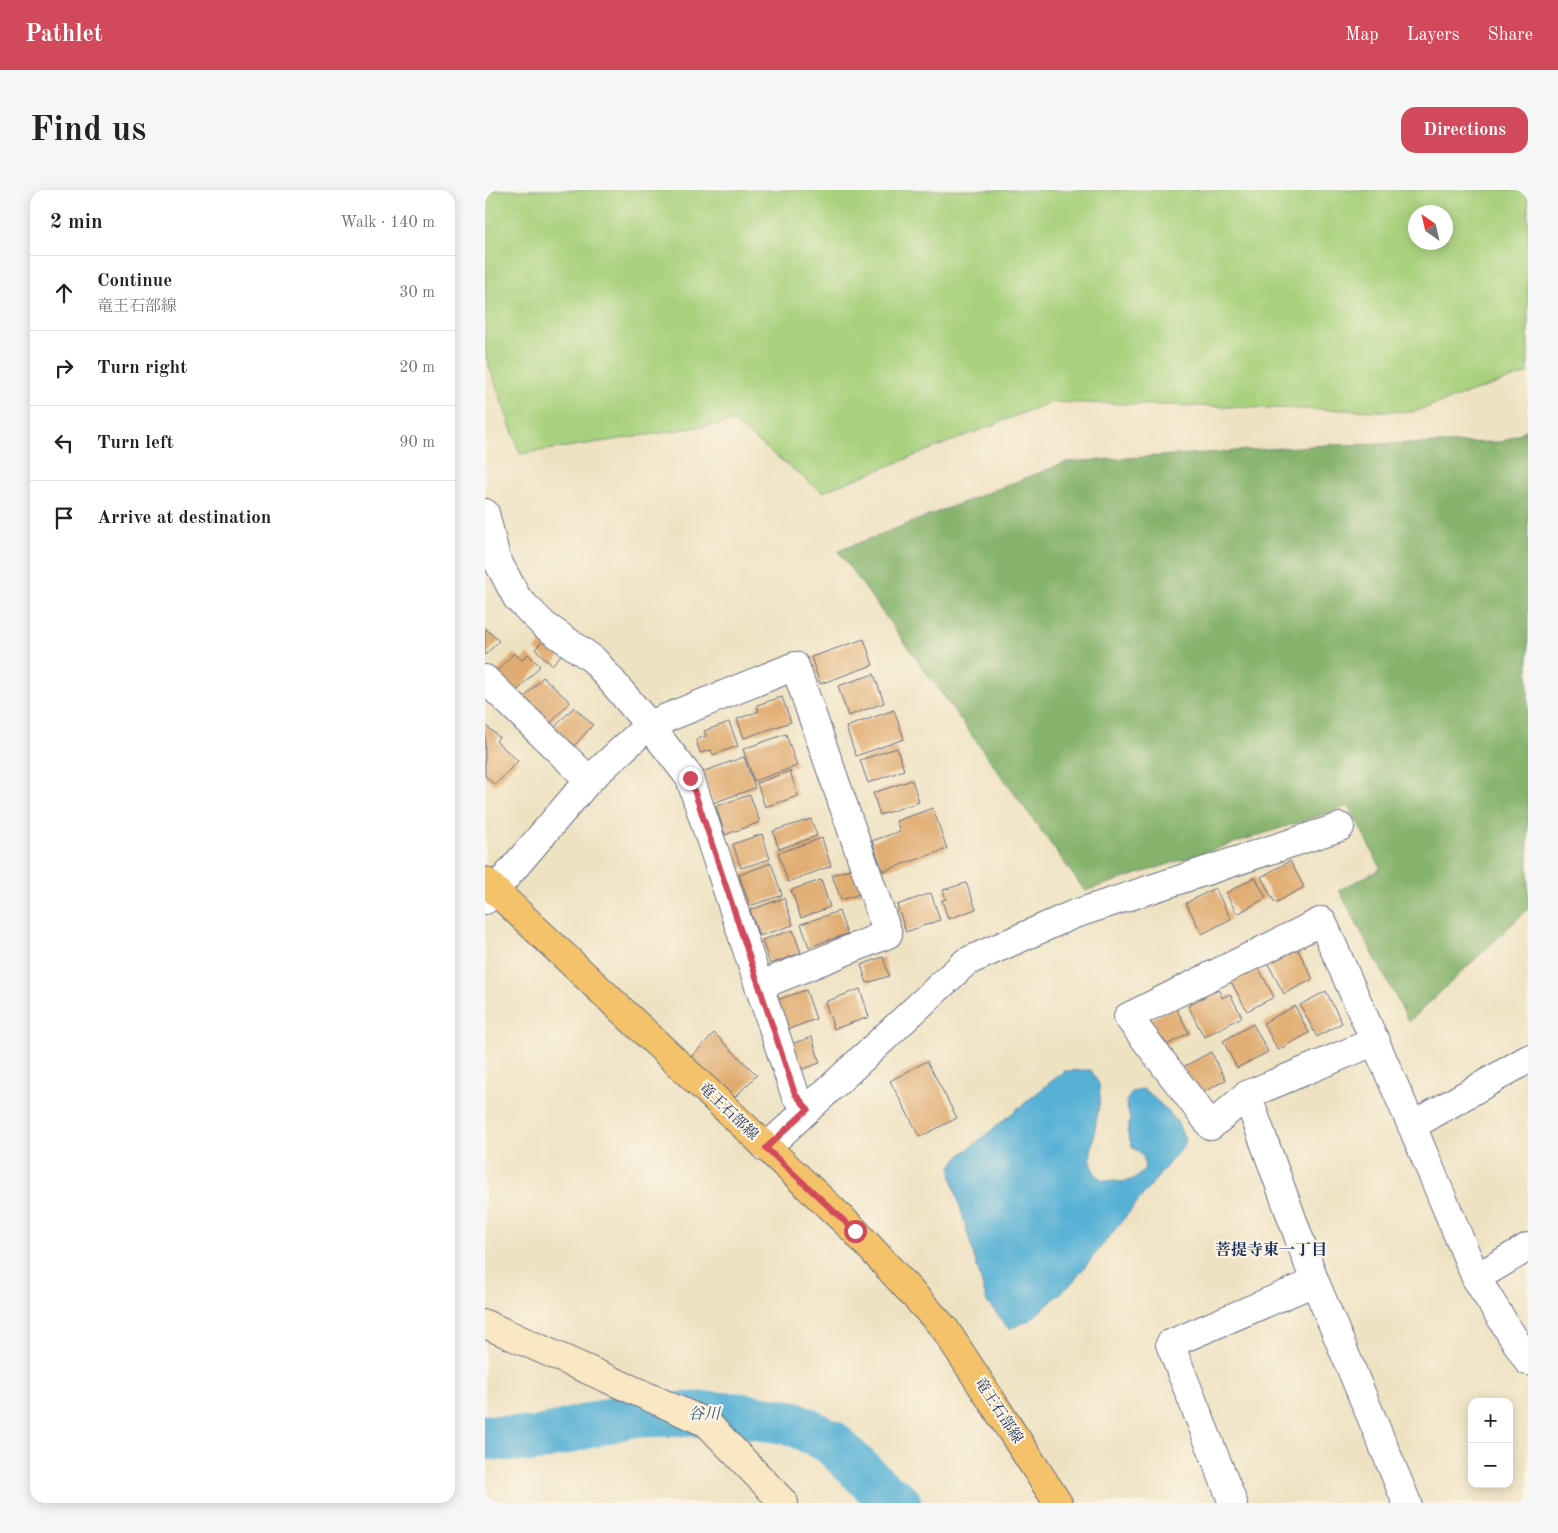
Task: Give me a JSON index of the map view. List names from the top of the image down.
{
  "streets": {
    "main road": ["竜王石部線"]
  },
  "districts": ["菩提寺東一丁目"],
  "water": ["谷川"],
  "north": "top left",
  "page": {
    "header": "Pathlet",
    "nav": ["Map", "Layers", "Share"],
    "buttons": "Directions",
    "title": "Find us",
    "heading": ["2 min", "Walk · 140 m"],
    "list": [
      ["Continue", "竜王石部線", "30 m"],
      ["Turn right", "20 m"],
      ["Turn left", "90 m"],
      "Arrive at destination"
    ],
    "map_buttons": ["+", "−"]
  }
}
